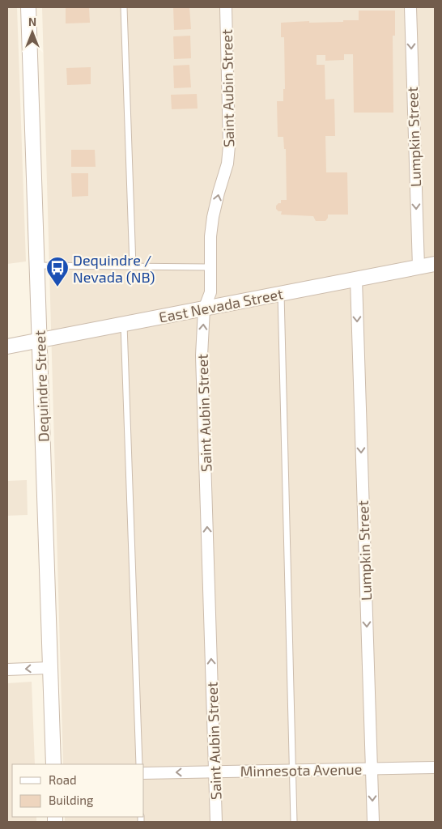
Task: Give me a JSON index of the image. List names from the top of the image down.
{
  "streets": {
    "street": [
      "Saint Aubin Street",
      "Lumpkin Street",
      "East Nevada Street",
      "Dequindre Street",
      "Minnesota Avenue"
    ]
  },
  "crossings": [
    ["Saint Aubin Street", "East Nevada Street"],
    ["Saint Aubin Street", "Minnesota Avenue"],
    ["Lumpkin Street", "East Nevada Street"],
    ["Lumpkin Street", "Minnesota Avenue"],
    ["East Nevada Street", "Dequindre Street"]
  ],
  "one_way": ["Saint Aubin Street", "Lumpkin Street"],
  "places": {
    "bus stop": ["Dequindre / Nevada (NB)"]
  },
  "legend": ["Road", "Building"],
  "north": "top"
}
